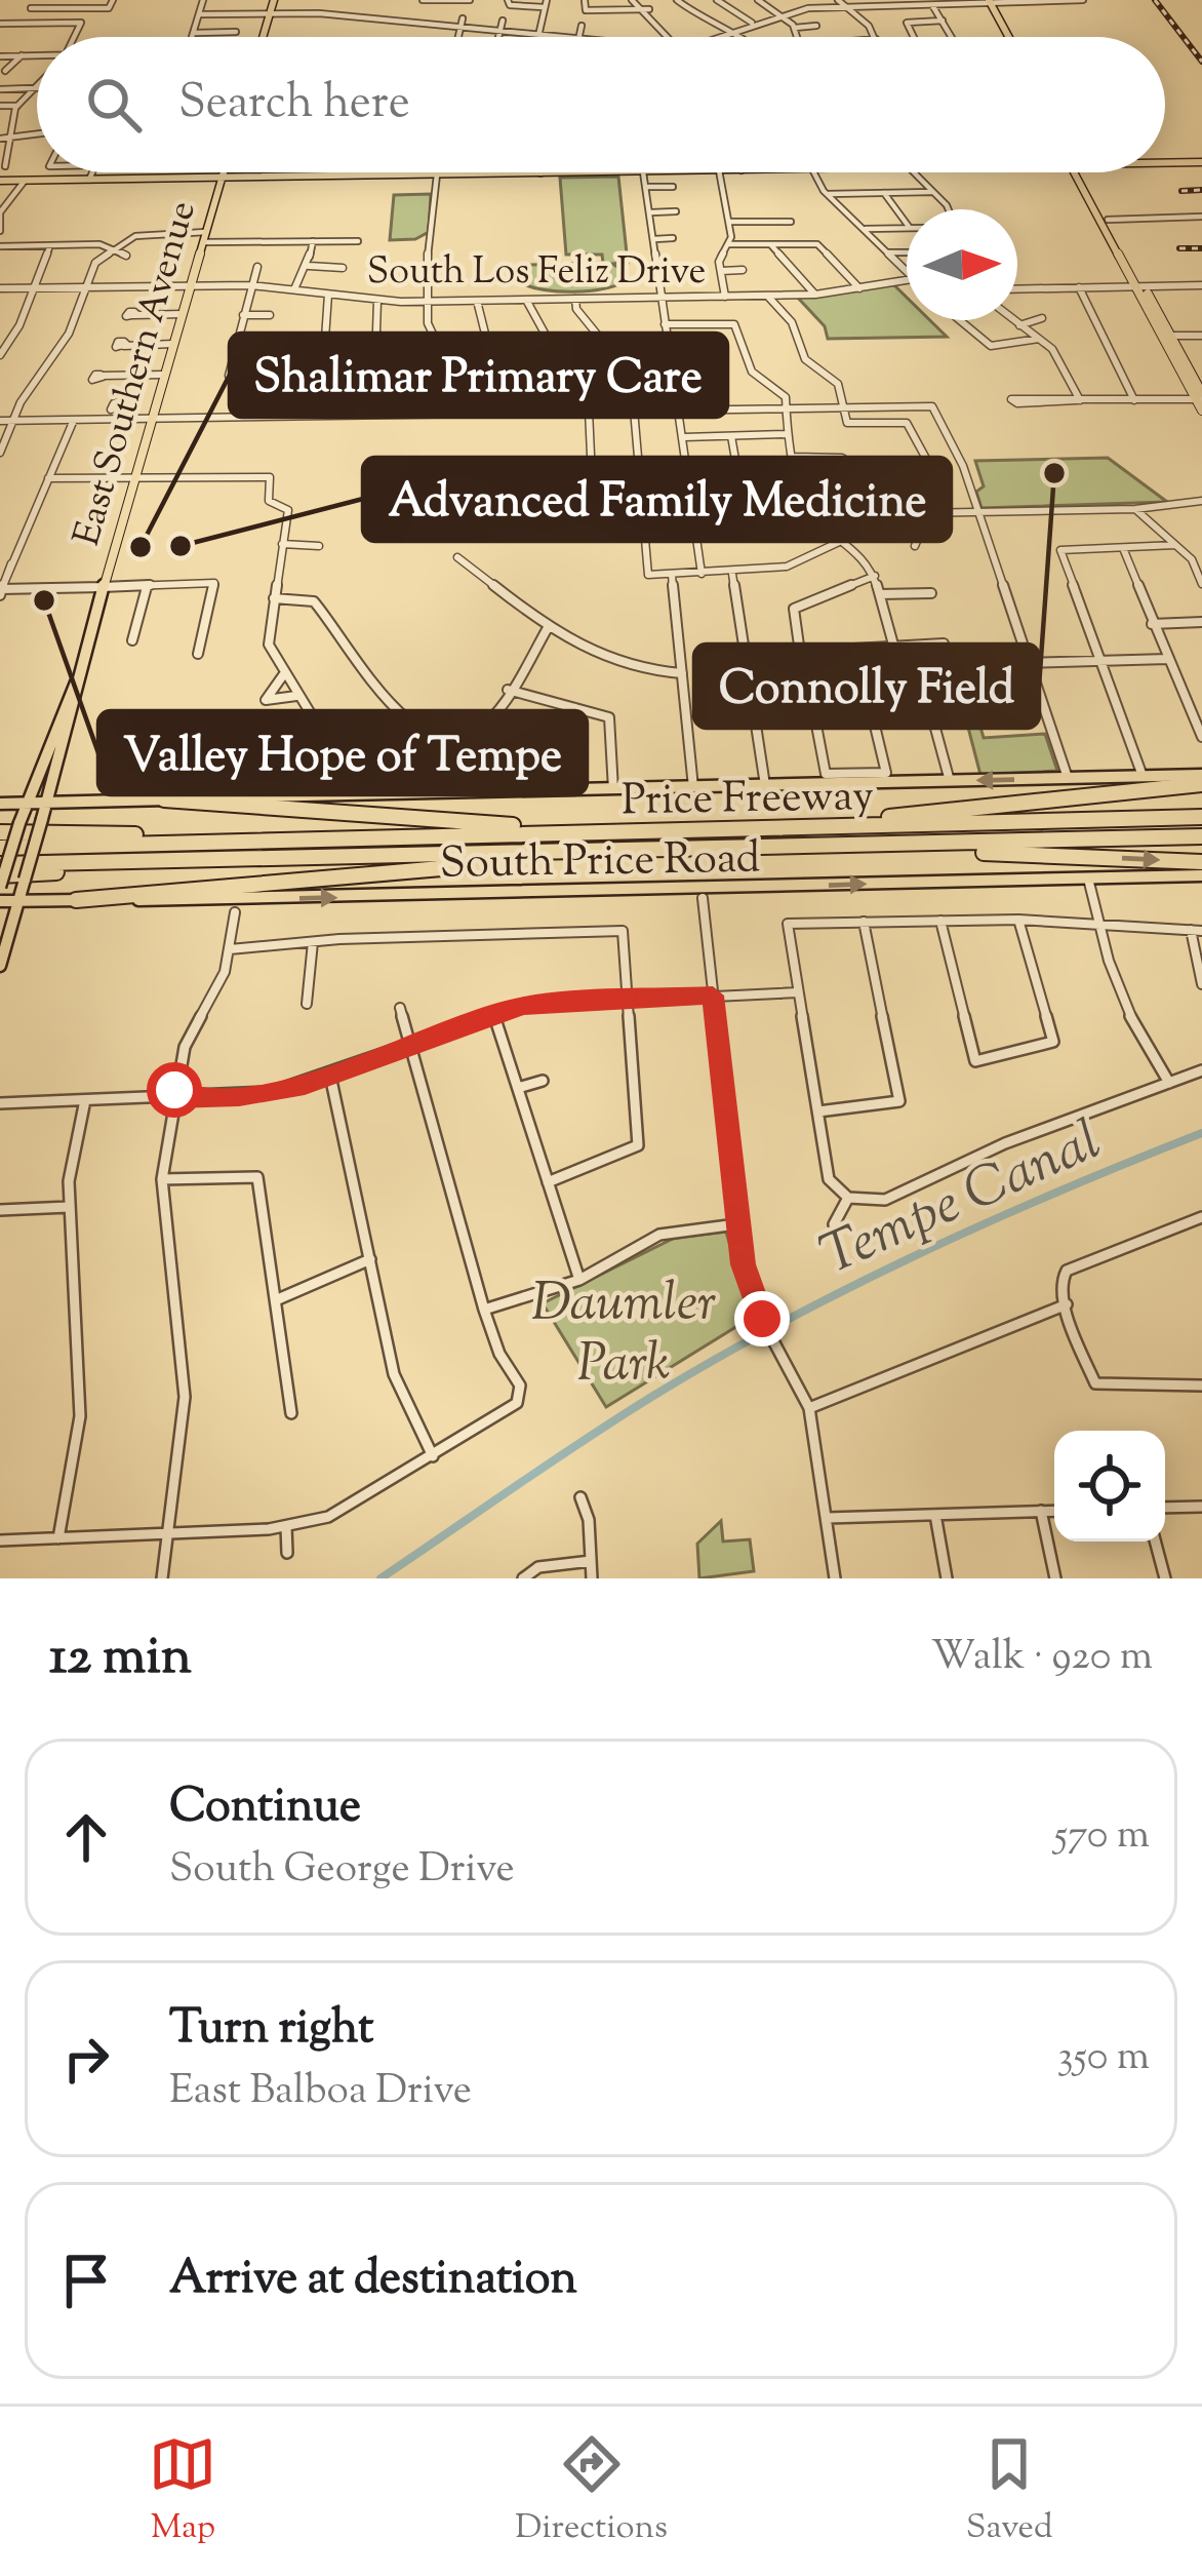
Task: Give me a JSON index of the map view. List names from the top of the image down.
{
  "streets": {
    "highway": ["Price Freeway"],
    "main road": ["East Southern Avenue", "South Price Road"],
    "street": ["South Los Feliz Drive"]
  },
  "crossings": [
    ["South Los Feliz Drive", "East Southern Avenue"],
    ["East Southern Avenue", "South Price Road"]
  ],
  "water": ["Tempe Canal"],
  "parks": ["Daumler Park"],
  "places": [
    "Connolly Field",
    "Advanced Family Medicine",
    "Shalimar Primary Care",
    "Valley Hope of Tempe"
  ],
  "north": "right",
  "page": {
    "search": "Search here",
    "heading": ["12 min", "Walk · 920 m"],
    "list": [
      ["Continue", "South George Drive", "570 m"],
      ["Turn right", "East Balboa Drive", "350 m"],
      "Arrive at destination"
    ],
    "nav": ["Map", "Directions", "Saved"]
  }
}
